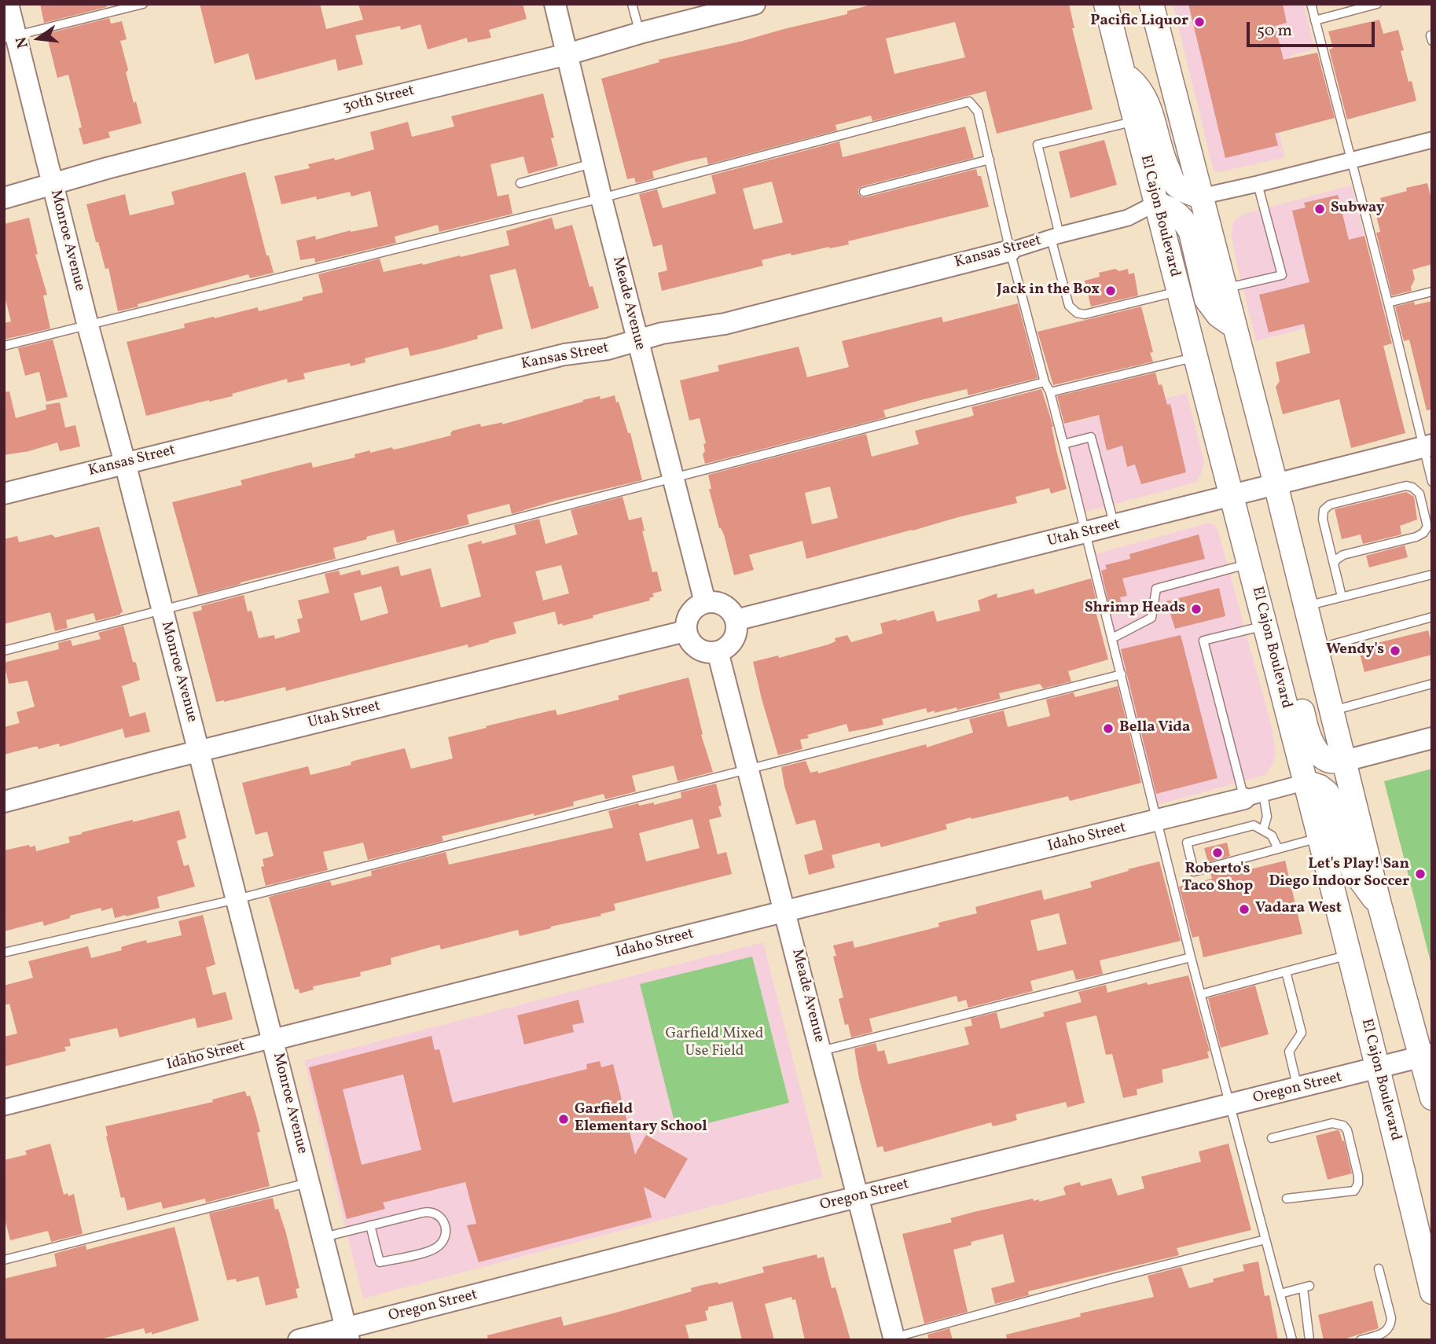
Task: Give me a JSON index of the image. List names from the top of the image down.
{
  "streets": {
    "main road": ["El Cajon Boulevard"],
    "street": [
      "30th Street",
      "Monroe Avenue",
      "Kansas Street",
      "Meade Avenue",
      "Utah Street",
      "Idaho Street",
      "Oregon Street"
    ]
  },
  "crossings": [
    ["30th Street", "Monroe Avenue"],
    ["30th Street", "Meade Avenue"],
    ["El Cajon Boulevard", "Kansas Street"],
    ["El Cajon Boulevard", "Utah Street"],
    ["El Cajon Boulevard", "Idaho Street"],
    ["El Cajon Boulevard", "Oregon Street"],
    ["Monroe Avenue", "Kansas Street"],
    ["Monroe Avenue", "Utah Street"],
    ["Monroe Avenue", "Idaho Street"],
    ["Monroe Avenue", "Oregon Street"],
    ["Kansas Street", "Meade Avenue"],
    ["Meade Avenue", "Utah Street"],
    ["Meade Avenue", "Idaho Street"],
    ["Meade Avenue", "Oregon Street"]
  ],
  "parks": ["Garfield Mixed Use Field"],
  "places": [
    "Pacific Liquor",
    "Subway",
    "Jack in the Box",
    "Shrimp Heads",
    "Wendy's",
    "Bella Vida",
    "Roberto's Taco Shop",
    "Let's Play! San Diego Indoor Soccer",
    "Vadara West",
    "Garfield Elementary School"
  ],
  "scale_bar": "50 m",
  "north": "left"
}
